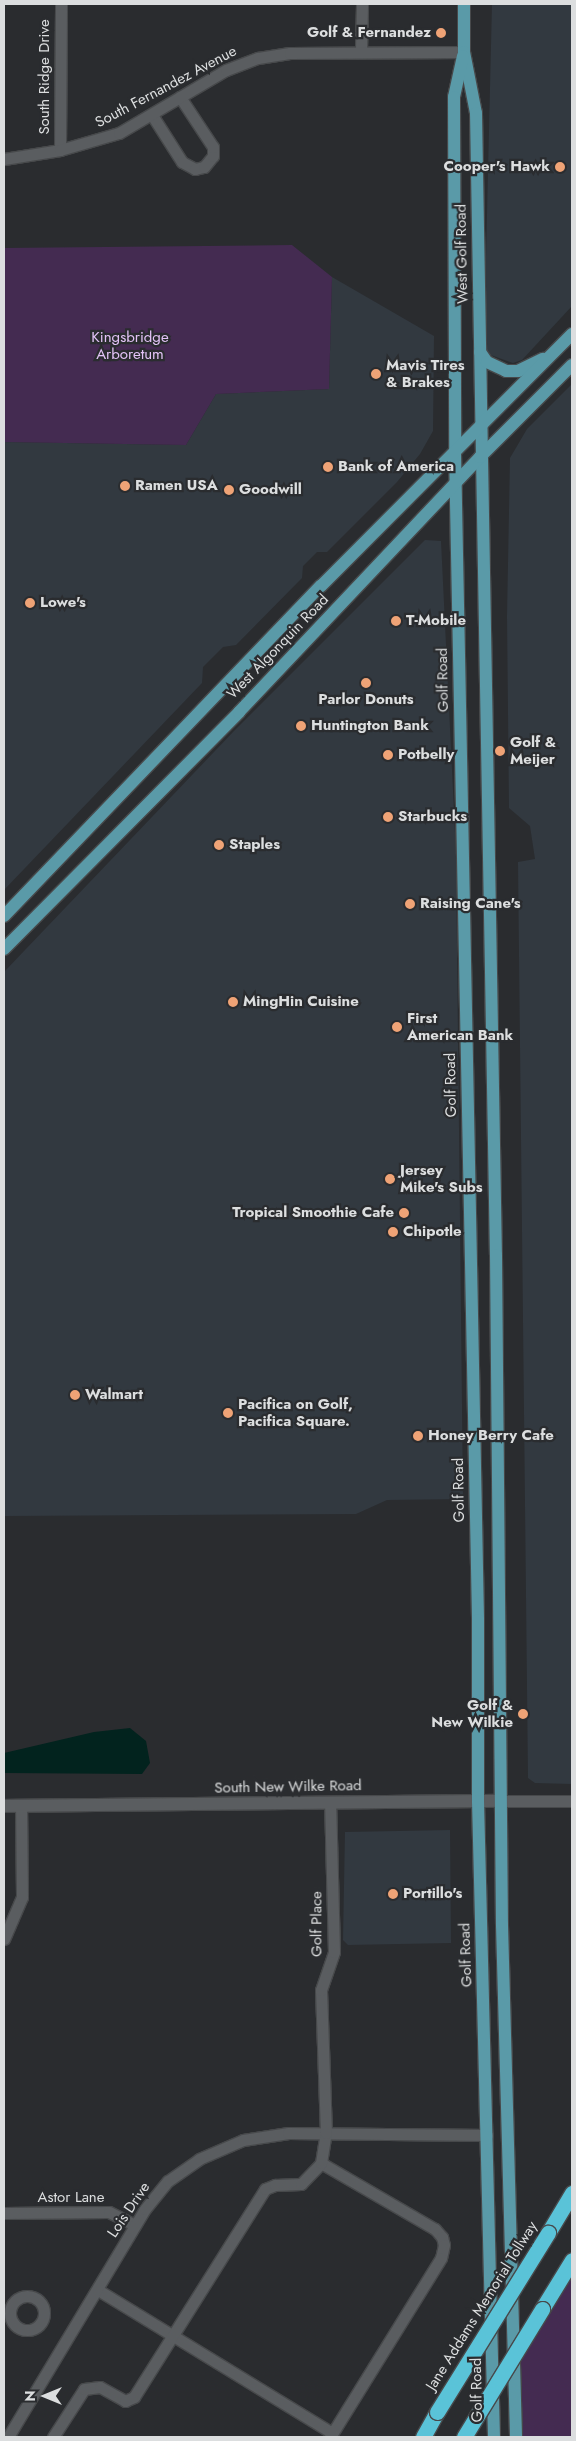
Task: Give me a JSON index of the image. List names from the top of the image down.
{
  "streets": {
    "highway": ["Jane Addams Memorial Tollway"],
    "main road": [
      "West Golf Road",
      "West Algonquin Road",
      "Golf Road",
      "South New Wilke Road"
    ],
    "street": [
      "South Ridge Drive",
      "South Fernandez Avenue",
      "Golf Place",
      "Astor Lane",
      "Lois Drive"
    ]
  },
  "crossings": [
    ["South Ridge Drive", "South Fernandez Avenue"],
    ["South Fernandez Avenue", "West Golf Road"],
    ["West Golf Road", "West Algonquin Road"],
    ["West Golf Road", "Golf Road"],
    ["West Algonquin Road", "Golf Road"],
    ["Golf Road", "South New Wilke Road"],
    ["Golf Road", "Lois Drive"],
    ["South New Wilke Road", "Golf Place"],
    ["Golf Place", "Lois Drive"],
    ["Astor Lane", "Lois Drive"]
  ],
  "parks": ["Kingsbridge Arboretum"],
  "places": [
    "Golf & Fernandez",
    "Cooper's Hawk",
    "Mavis Tires & Brakes",
    "Bank of America",
    "Ramen USA",
    "Goodwill",
    "Lowe's",
    "T-Mobile",
    "Parlor Donuts",
    "Huntington Bank",
    "Golf & Meijer",
    "Potbelly",
    "Starbucks",
    "Staples",
    "Raising Cane's",
    "MingHin Cuisine",
    "First American Bank",
    "Jersey Mike's Subs",
    "Tropical Smoothie Cafe",
    "Chipotle",
    "Walmart",
    "Pacifica on Golf, Pacifica Square.",
    "Honey Berry Cafe",
    "Golf & New Wilkie",
    "Portillo's"
  ],
  "north": "left"
}
